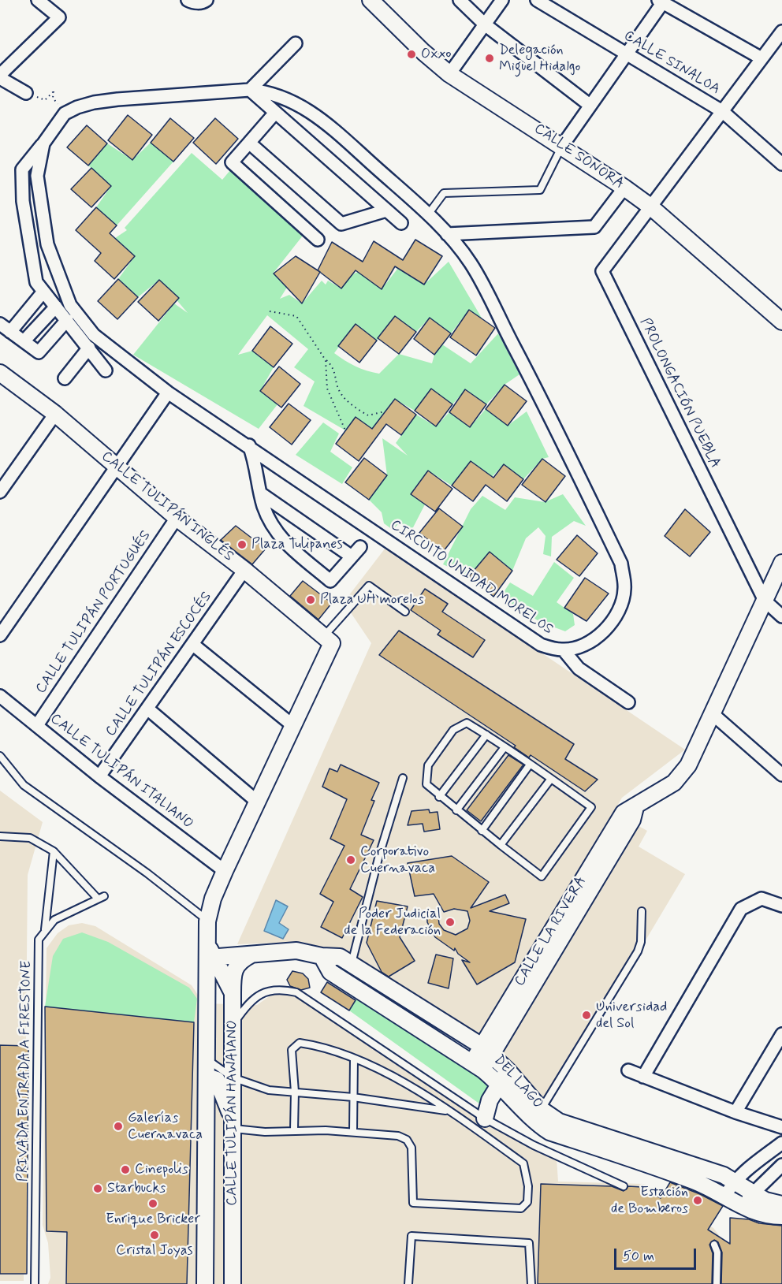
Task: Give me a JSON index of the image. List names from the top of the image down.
{
  "streets": {
    "street": [
      "CALLE SINALOA",
      "CALLE SONORA",
      "PROLONGACIÓN PUEBLA",
      "CALLE TULIPÁN INGLÉS",
      "CIRCUITO UNIDAD MORELOS",
      "CALLE TULIPÁN PORTUGUÉS",
      "CALLE TULIPÁN ESCOCÉS",
      "CALLE TULIPÁN ITALIANO",
      "CALLE LA RIVERA",
      "DEL LAGO",
      "CALLE TULIPÁN HAWAIANO"
    ],
    "lane": ["PRIVADA ENTRADA A FIRESTONE"]
  },
  "crossings": [
    ["CALLE SONORA", "PROLONGACIÓN PUEBLA"],
    ["PROLONGACIÓN PUEBLA", "CALLE LA RIVERA"],
    ["CALLE TULIPÁN INGLÉS", "CALLE TULIPÁN PORTUGUÉS"],
    ["CALLE TULIPÁN INGLÉS", "CALLE TULIPÁN ESCOCÉS"],
    ["CALLE TULIPÁN INGLÉS", "CALLE TULIPÁN HAWAIANO"],
    ["CALLE TULIPÁN PORTUGUÉS", "CALLE TULIPÁN ITALIANO"],
    ["CALLE TULIPÁN ESCOCÉS", "CALLE TULIPÁN ITALIANO"],
    ["CALLE TULIPÁN ITALIANO", "CALLE TULIPÁN HAWAIANO"],
    ["CALLE LA RIVERA", "DEL LAGO"],
    ["DEL LAGO", "CALLE TULIPÁN HAWAIANO"]
  ],
  "places": [
    "Oxxo",
    "Delegación Miguel Hidalgo",
    "Plaza Tulipanes",
    "Plaza UH morelos",
    "Corporativo Cuernavaca",
    "Poder Judicial de la Federación",
    "Universidad del Sol",
    "Galerías Cuernavaca",
    "Cinepolis",
    "Starbucks",
    "Estación de Bomberos",
    "Enrique Bricker",
    "Cristal Joyas"
  ],
  "scale_bar": "50 m"
}
